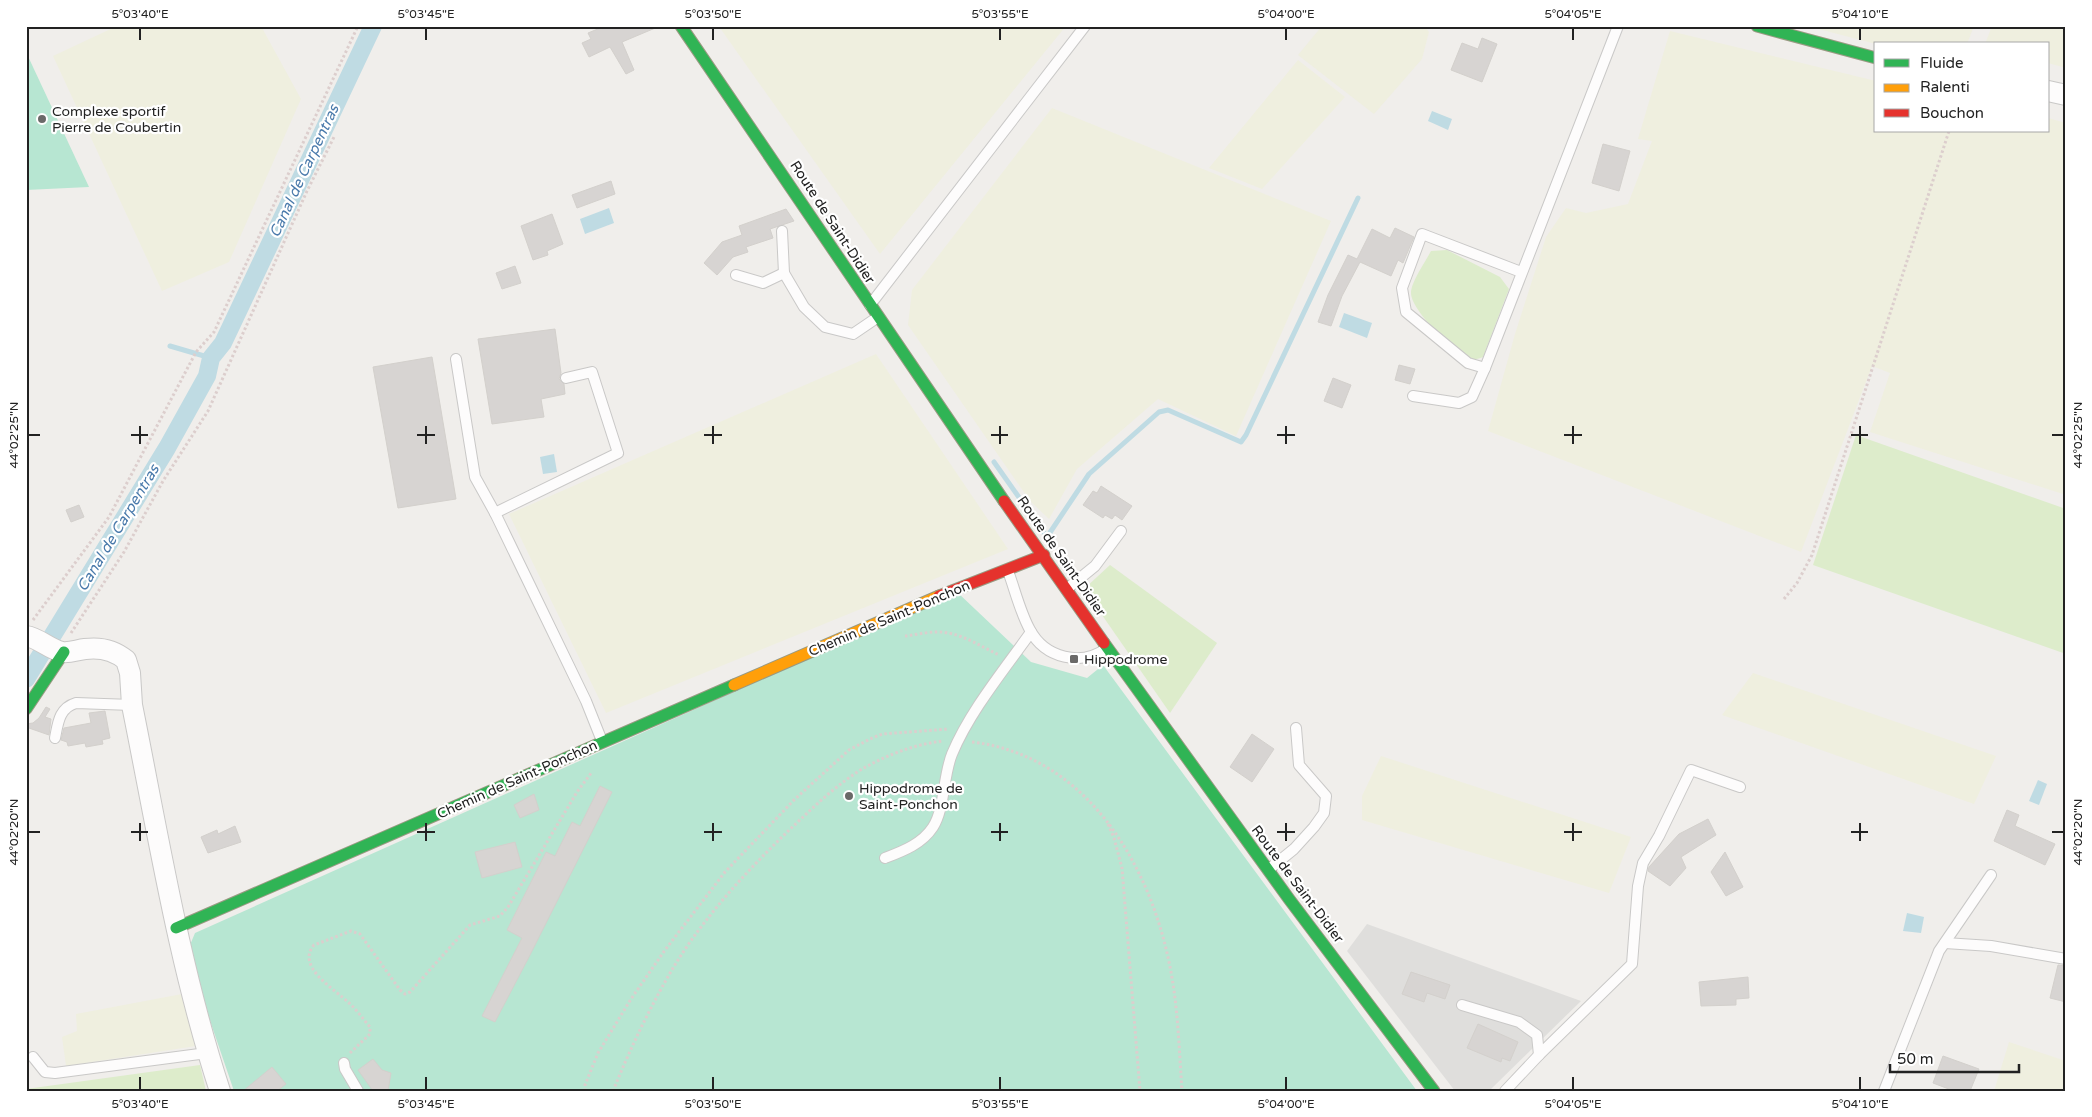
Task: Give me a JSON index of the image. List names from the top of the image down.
{
  "streets": {
    "main road": ["Route de Saint-Didier", "Chemin de Saint-Ponchon"]
  },
  "crossings": [
    ["Route de Saint-Didier", "Chemin de Saint-Ponchon"]
  ],
  "water": ["Canal de Carpentras"],
  "places": {
    "other": ["Complexe sportif Pierre de Coubertin", "Hippodrome de Saint-Ponchon"],
    "transit": ["Hippodrome"]
  },
  "legend": ["Fluide", "Ralenti", "Bouchon"],
  "scale_bar": "50 m",
  "coordinates": [
    "5°03'40\"E",
    "5°03'45\"E",
    "5°03'50\"E",
    "5°03'55\"E",
    "5°04'00\"E",
    "5°04'05\"E",
    "5°04'10\"E",
    "44°02'25\"N",
    "44°02'20\"N"
  ]
}
